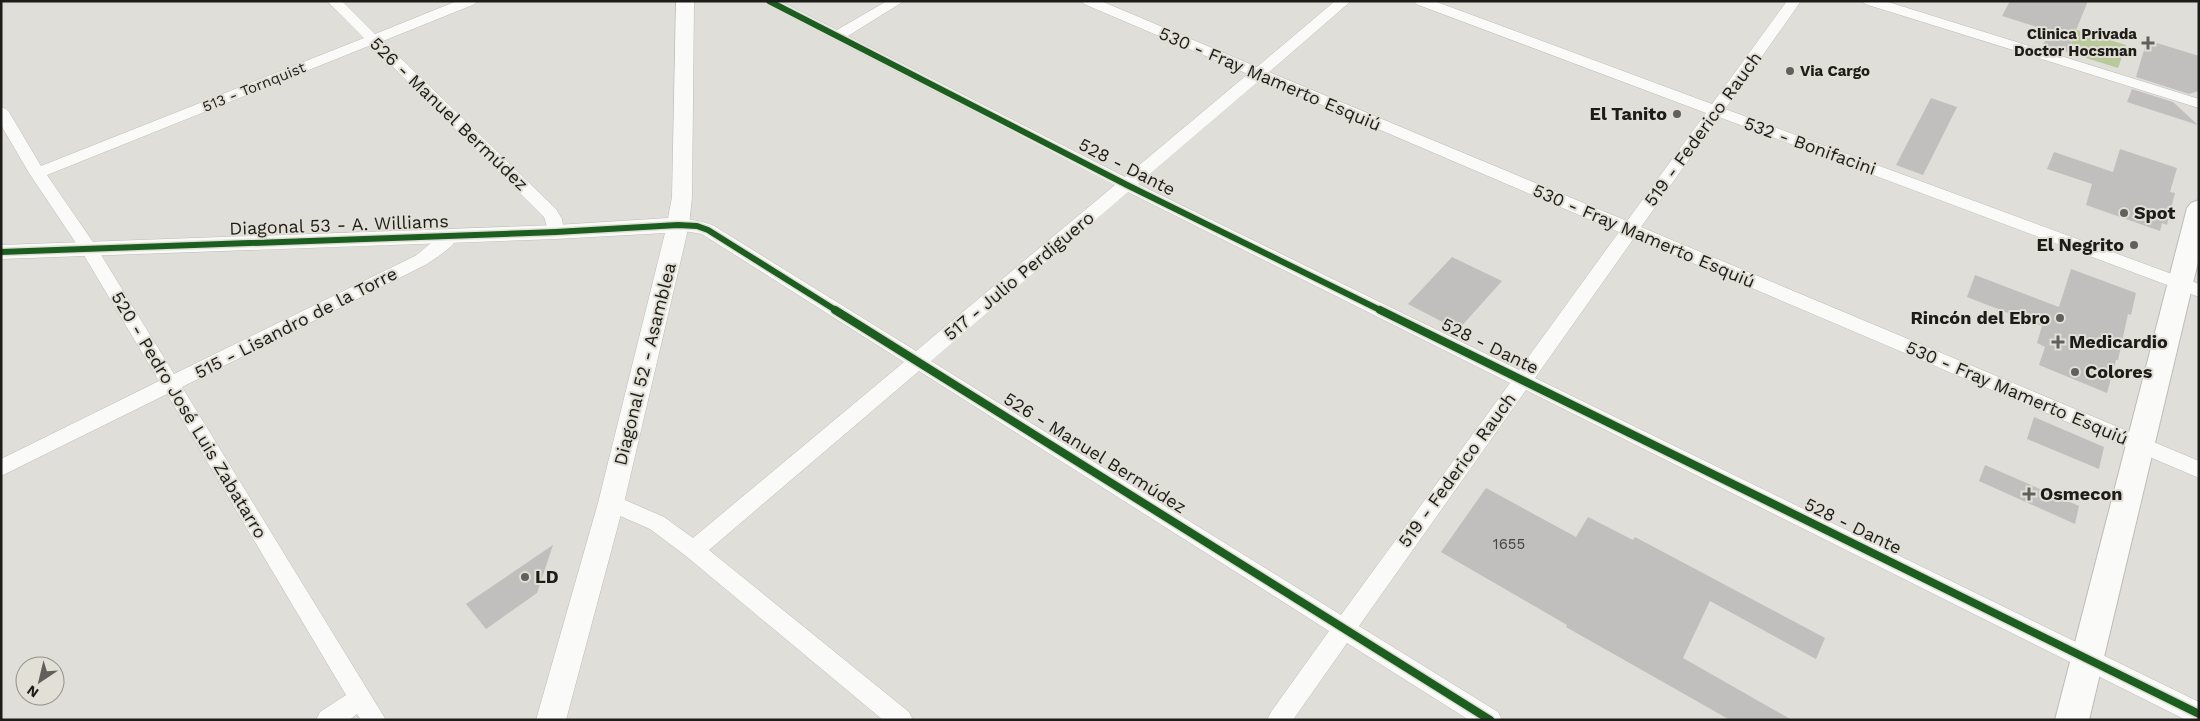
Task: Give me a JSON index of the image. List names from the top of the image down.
{
  "streets": {
    "street": [
      "530 - Fray Mamerto Esquiú",
      "513 - Tornquist",
      "526 - Manuel Bermúdez",
      "519 - Federico Rauch",
      "532 - Bonifacini",
      "528 - Dante",
      "Diagonal 53 - A. Williams",
      "517 - Julio Perdiguero",
      "515 - Lisandro de la Torre",
      "Diagonal 52 - Asamblea",
      "520 - Pedro José Luis Zabatarro"
    ]
  },
  "crossings": [
    ["530 - Fray Mamerto Esquiú", "519 - Federico Rauch"],
    ["530 - Fray Mamerto Esquiú", "517 - Julio Perdiguero"],
    ["513 - Tornquist", "526 - Manuel Bermúdez"],
    ["513 - Tornquist", "520 - Pedro José Luis Zabatarro"],
    ["526 - Manuel Bermúdez", "519 - Federico Rauch"],
    ["526 - Manuel Bermúdez", "Diagonal 53 - A. Williams"],
    ["526 - Manuel Bermúdez", "517 - Julio Perdiguero"],
    ["526 - Manuel Bermúdez", "Diagonal 52 - Asamblea"],
    ["519 - Federico Rauch", "532 - Bonifacini"],
    ["519 - Federico Rauch", "528 - Dante"],
    ["528 - Dante", "517 - Julio Perdiguero"],
    ["Diagonal 53 - A. Williams", "515 - Lisandro de la Torre"],
    ["Diagonal 53 - A. Williams", "Diagonal 52 - Asamblea"],
    ["Diagonal 53 - A. Williams", "520 - Pedro José Luis Zabatarro"],
    ["515 - Lisandro de la Torre", "520 - Pedro José Luis Zabatarro"]
  ],
  "places": {
    "health": ["Clinica Privada Doctor Hocsman", "Medicardio", "Osmecon"],
    "other": [
      "Via Cargo",
      "El Tanito",
      "Spot",
      "El Negrito",
      "Rincón del Ebro",
      "Colores",
      "LD"
    ]
  },
  "house_numbers": ["1655"],
  "north": "bottom left"
}
